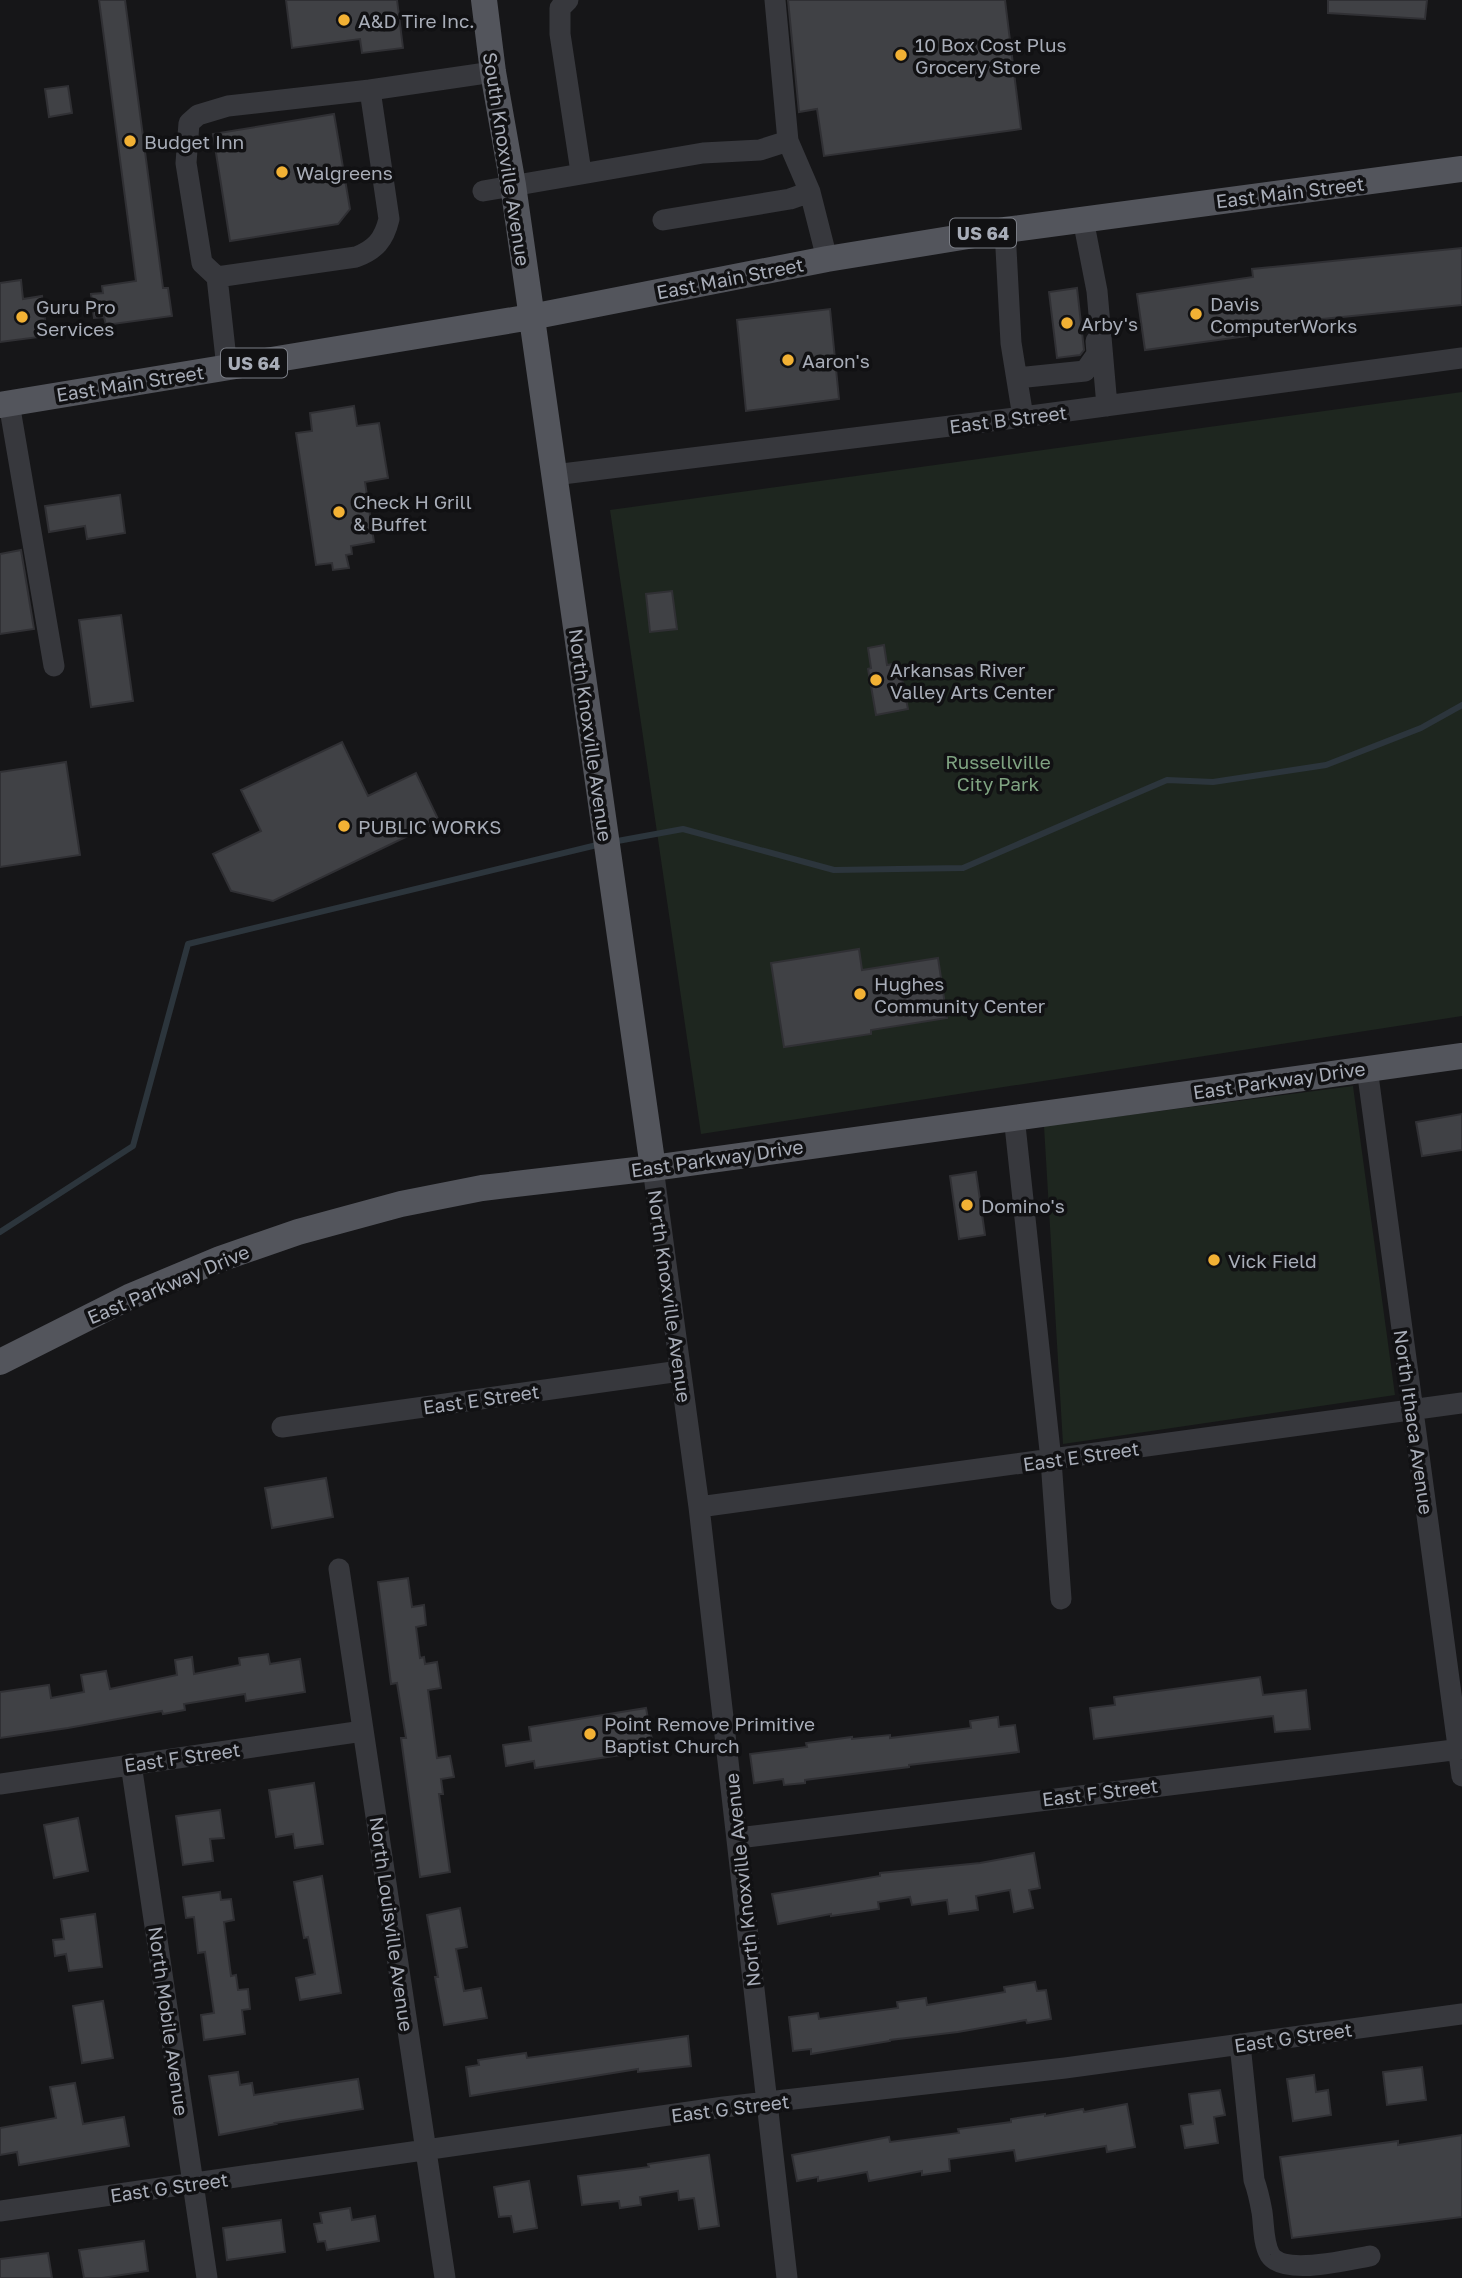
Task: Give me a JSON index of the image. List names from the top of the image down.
{
  "streets": {
    "main road": [
      "South Knoxville Avenue",
      "East Main Street",
      "US 64",
      "North Knoxville Avenue",
      "East Parkway Drive"
    ],
    "street": [
      "East B Street",
      "East E Street",
      "North Ithaca Avenue",
      "East F Street",
      "North Louisville Avenue",
      "North Mobile Avenue",
      "East G Street"
    ]
  },
  "crossings": [
    ["South Knoxville Avenue", "East Main Street"],
    ["South Knoxville Avenue", "North Knoxville Avenue"],
    ["East Main Street", "North Knoxville Avenue"],
    ["East B Street", "North Knoxville Avenue"],
    ["North Knoxville Avenue", "East Parkway Drive"],
    ["North Knoxville Avenue", "East E Street"],
    ["North Knoxville Avenue", "East F Street"],
    ["North Knoxville Avenue", "East G Street"],
    ["East Parkway Drive", "North Ithaca Avenue"],
    ["East E Street", "North Ithaca Avenue"],
    ["North Ithaca Avenue", "East F Street"],
    ["East F Street", "North Louisville Avenue"],
    ["East F Street", "North Mobile Avenue"],
    ["North Louisville Avenue", "East G Street"],
    ["North Mobile Avenue", "East G Street"]
  ],
  "parks": ["Russellville City Park"],
  "places": [
    "A&D Tire Inc.",
    "10 Box Cost Plus Grocery Store",
    "Budget Inn",
    "Walgreens",
    "Davis ComputerWorks",
    "Guru Pro Services",
    "Arby's",
    "Aaron's",
    "Check H Grill & Buffet",
    "Arkansas River Valley Arts Center",
    "PUBLIC WORKS",
    "Hughes Community Center",
    "Domino's",
    "Vick Field",
    "Point Remove Primitive Baptist Church"
  ]
}
